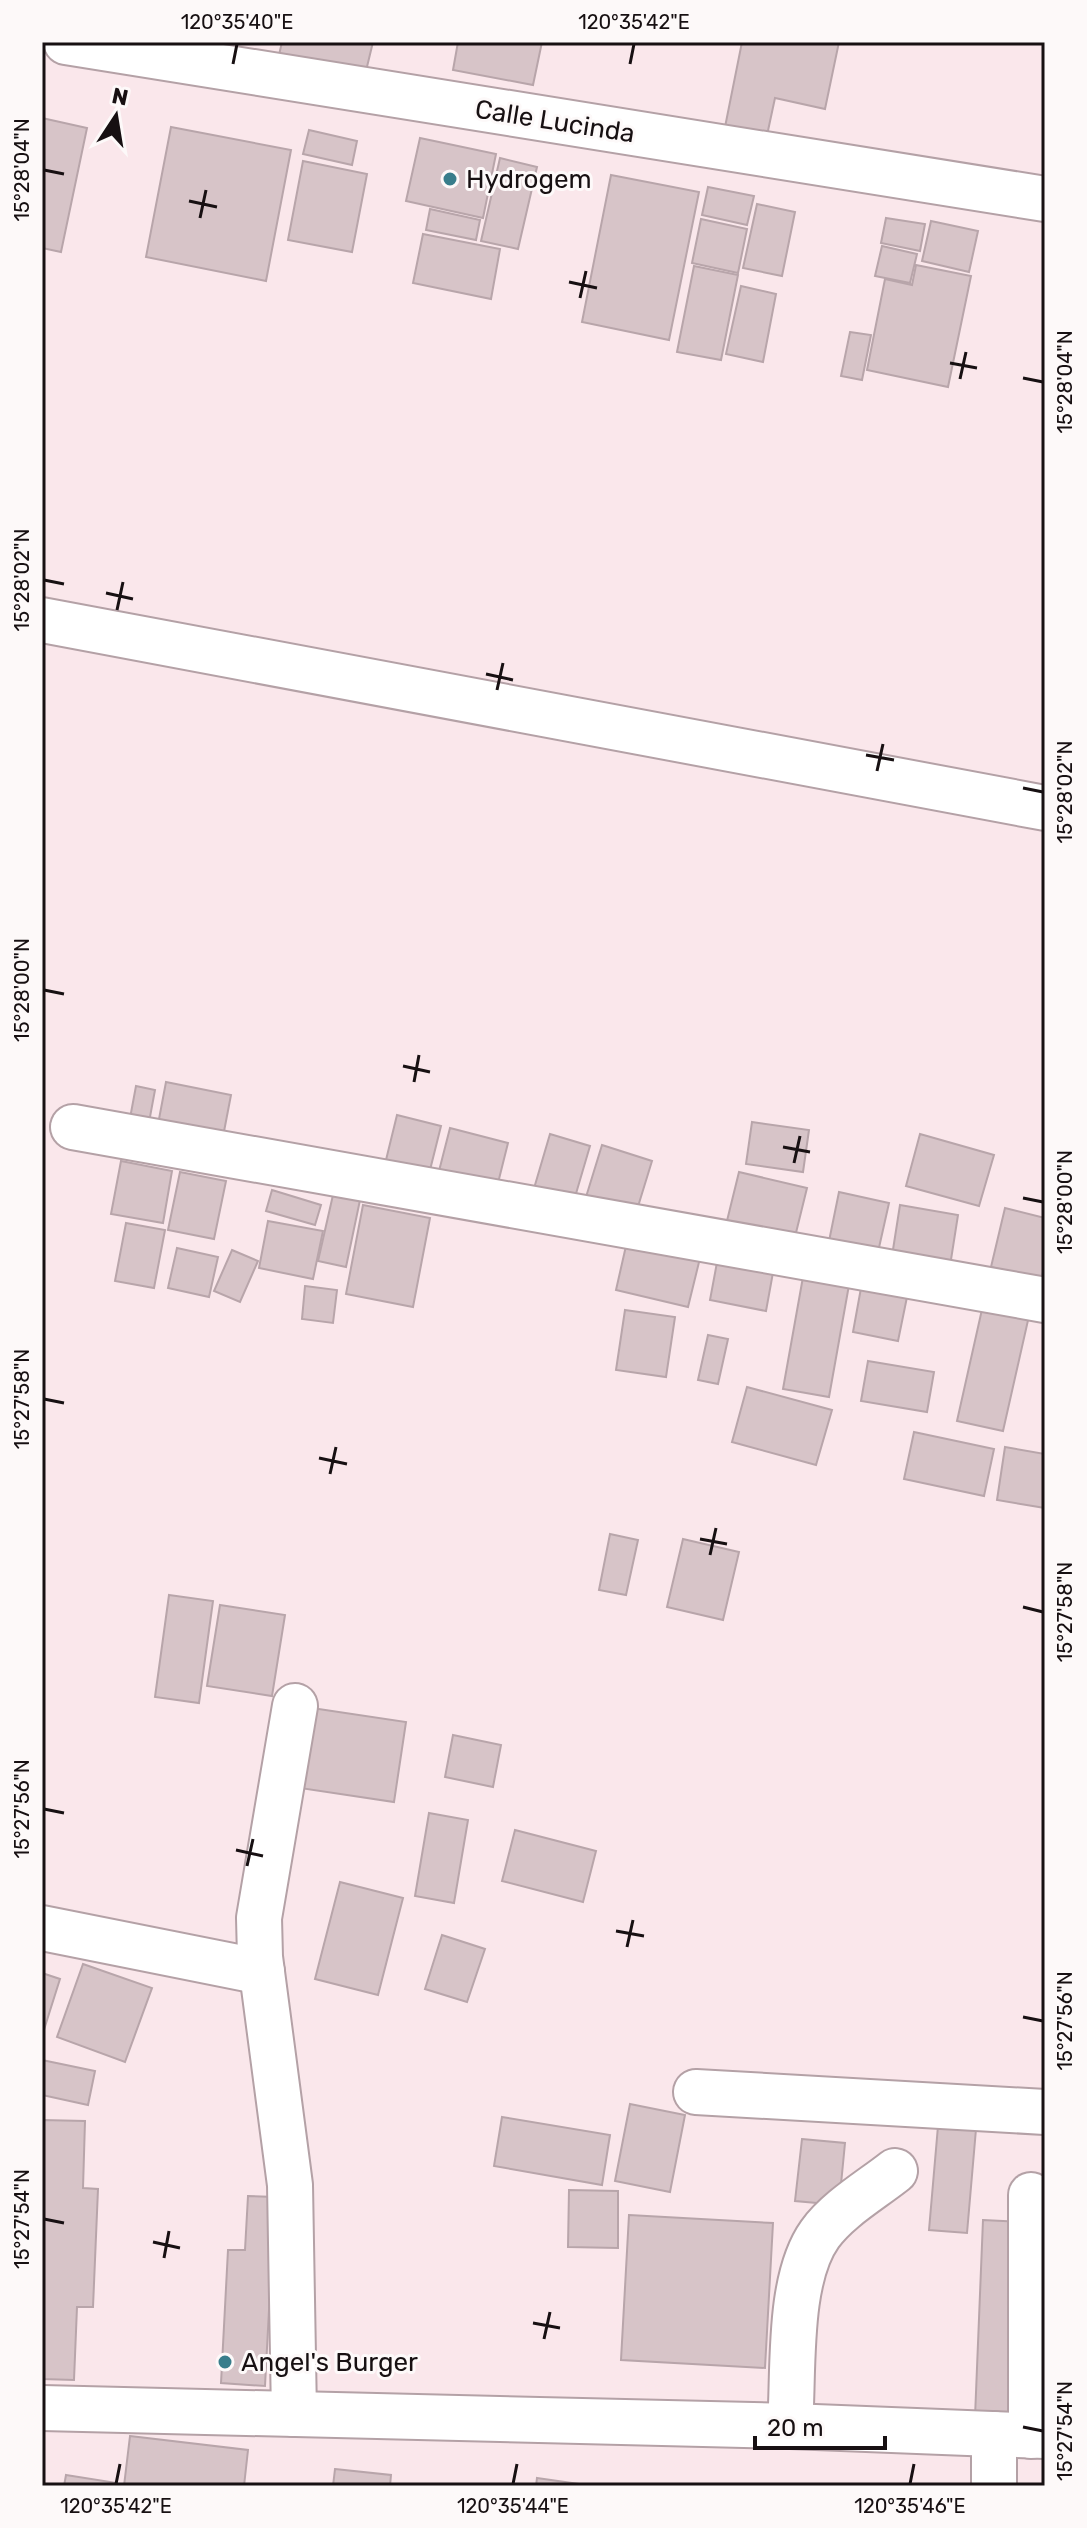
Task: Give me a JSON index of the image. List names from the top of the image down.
{
  "streets": {
    "street": ["Calle Lucinda"]
  },
  "places": ["Hydrogem", "Angel's Burger"],
  "scale_bar": "20 m",
  "north": "top",
  "coordinates": [
    "120°35'40\"E",
    "120°35'42\"E",
    "15°28'04\"N",
    "15°28'02\"N",
    "15°28'00\"N",
    "15°27'58\"N",
    "15°27'56\"N",
    "15°27'54\"N",
    "120°35'44\"E",
    "120°35'46\"E"
  ]
}
